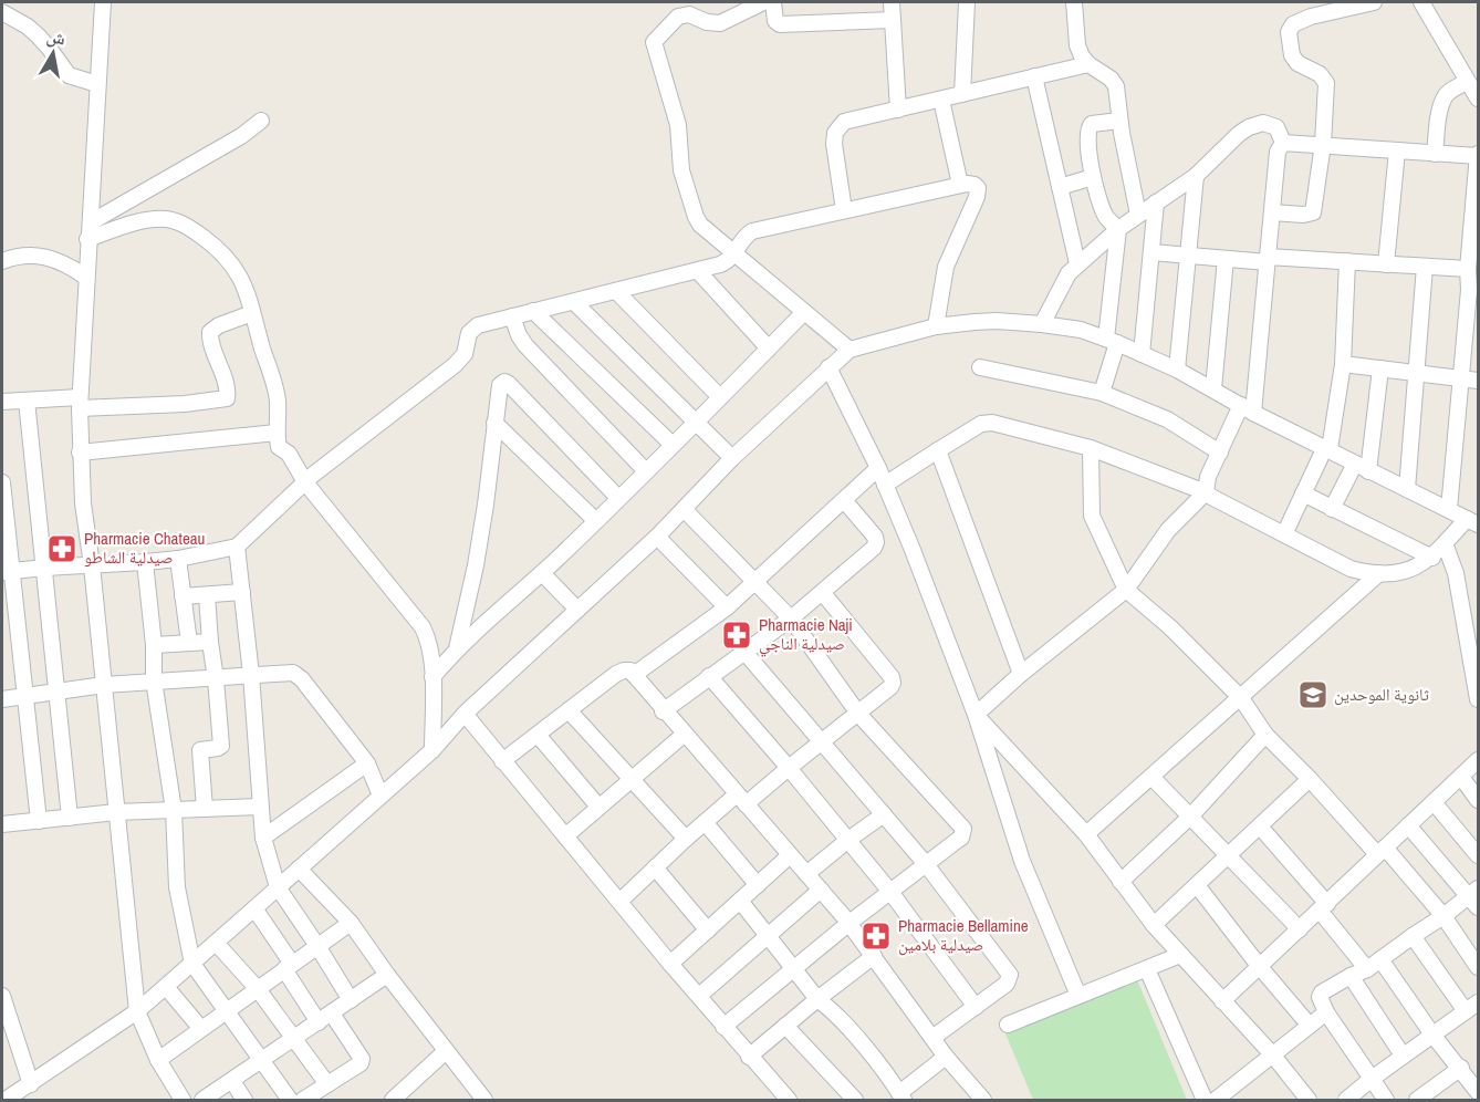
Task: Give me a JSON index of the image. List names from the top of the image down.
{
  "places": {
    "pharmacy": ["Pharmacie Chateau صيدلية الشاطو", "Pharmacie Naji صيدلية الناجي", "Pharmacie Bellamine صيدلية بلامين"],
    "school or university": ["ثانوية الموحدين"]
  },
  "north": "top"
}
